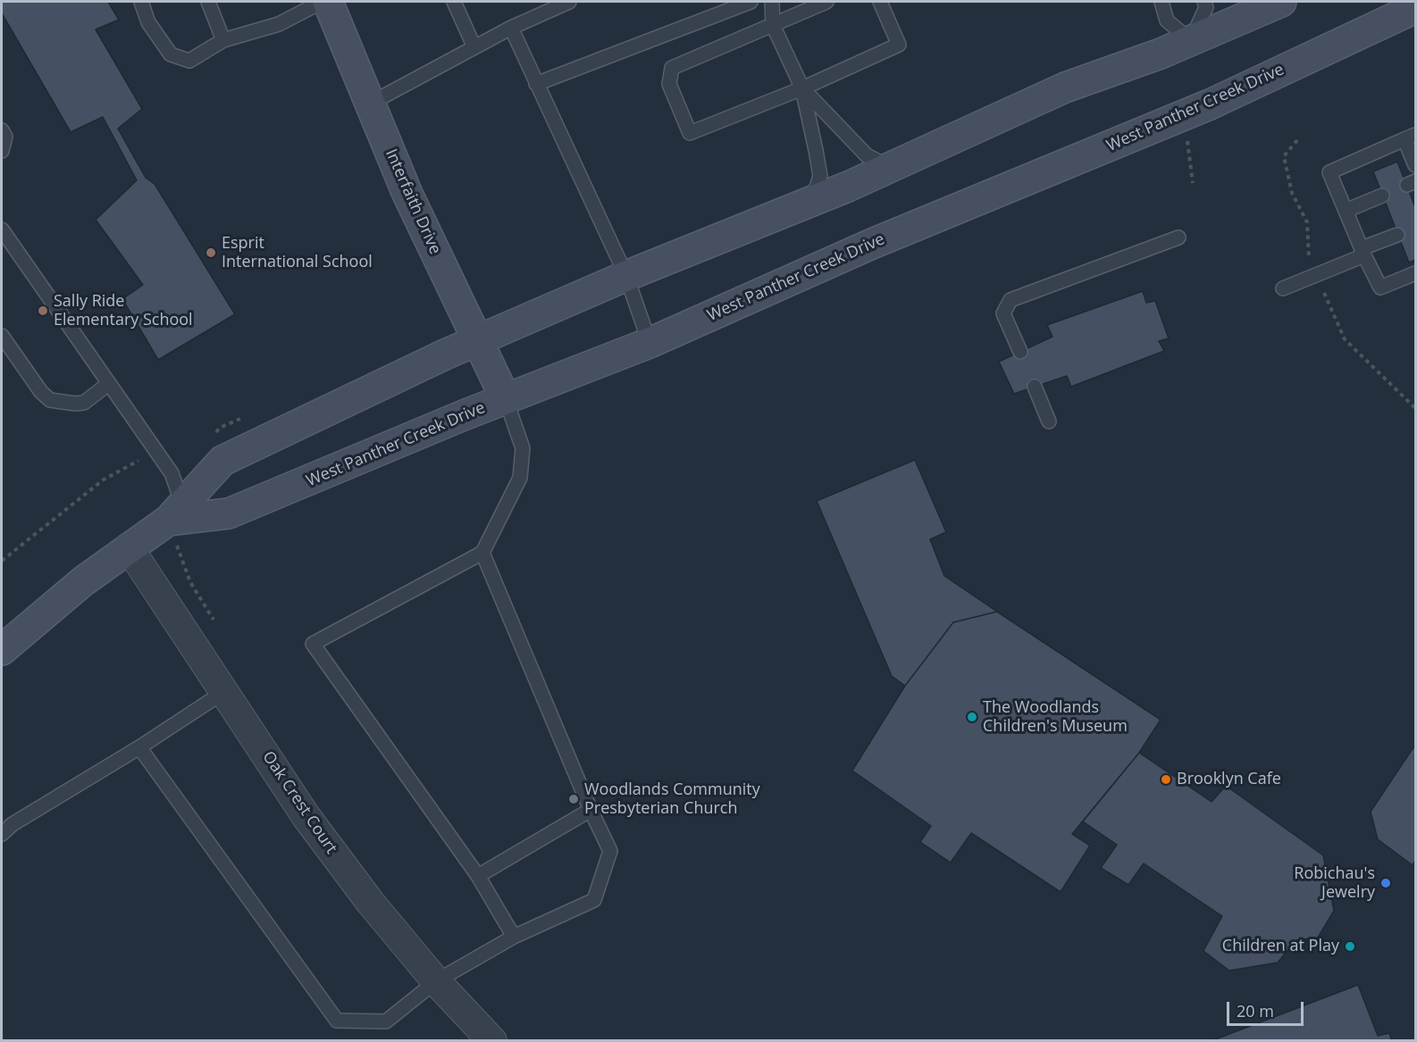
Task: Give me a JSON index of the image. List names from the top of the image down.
{
  "streets": {
    "street": ["West Panther Creek Drive", "Interfaith Drive", "Oak Crest Court"]
  },
  "crossings": [
    ["West Panther Creek Drive", "Interfaith Drive"],
    ["West Panther Creek Drive", "Oak Crest Court"]
  ],
  "places": [
    "Esprit International School",
    "Sally Ride Elementary School",
    "The Woodlands Children's Museum",
    "Brooklyn Cafe",
    "Woodlands Community Presbyterian Church",
    "Robichau's Jewelry",
    "Children at Play"
  ],
  "scale_bar": "20 m"
}
